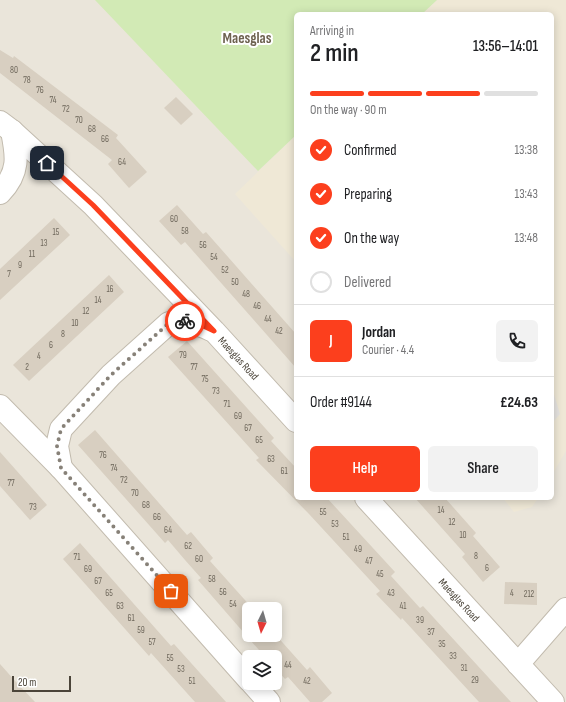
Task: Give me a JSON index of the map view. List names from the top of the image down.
{
  "streets": {
    "street": ["Maesglas Road"]
  },
  "districts": ["Maesglas"],
  "house_numbers": [
    "80",
    "78",
    "76",
    "74",
    "72",
    "70",
    "68",
    "66",
    "64",
    "60",
    "58",
    "15",
    "13",
    "56",
    "11",
    "54",
    "9",
    "52",
    "7",
    "50",
    "16",
    "48",
    "14",
    "46",
    "12",
    "44",
    "10",
    "42",
    "8",
    "6",
    "79",
    "4",
    "2",
    "77",
    "75",
    "73",
    "71",
    "69",
    "67",
    "65",
    "76",
    "63",
    "74",
    "61",
    "72",
    "77",
    "70",
    "68",
    "73",
    "14",
    "55",
    "66",
    "12",
    "53",
    "64",
    "10",
    "51",
    "62",
    "49",
    "8",
    "71",
    "60",
    "47",
    "6",
    "69",
    "45",
    "58",
    "67",
    "56",
    "65",
    "43",
    "4",
    "212",
    "54",
    "63",
    "41",
    "61",
    "39",
    "59",
    "37",
    "57",
    "35",
    "33",
    "55",
    "44",
    "31",
    "53",
    "29",
    "51",
    "42"
  ],
  "scale_bar": "20 m",
  "north": "bottom",
  "page": {
    "heading": ["2 min", "Arriving in", "13:56–14:01"],
    "panel": [
      "Jordan",
      "Courier · 4.4",
      "Order #9144",
      "£24.63"
    ],
    "bar": "On the way · 90 m",
    "list": [
      ["Confirmed", "13:38"],
      ["Preparing", "13:43"],
      ["On the way", "13:48"],
      "Delivered"
    ],
    "round": "J",
    "buttons": ["Help", "Share"],
    "scale": "20 m"
  }
}
